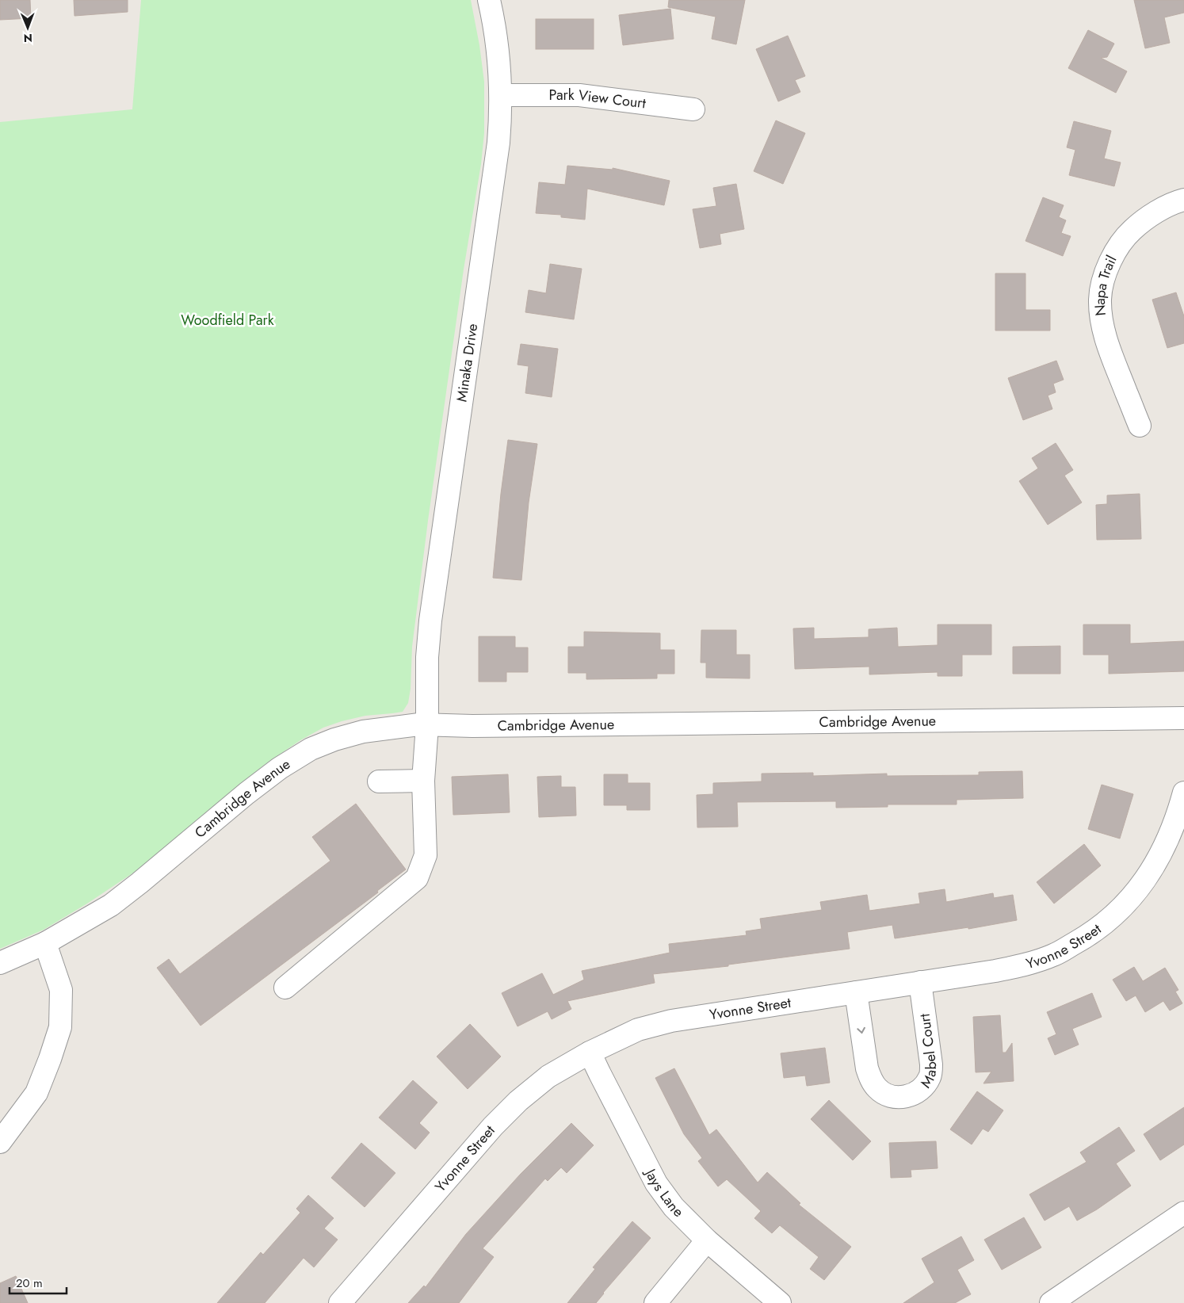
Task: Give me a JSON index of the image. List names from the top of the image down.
{
  "streets": {
    "street": [
      "Park View Court",
      "Napa Trail",
      "Minaka Drive",
      "Cambridge Avenue",
      "Yvonne Street",
      "Mabel Court",
      "Jays Lane"
    ]
  },
  "crossings": [
    ["Park View Court", "Minaka Drive"],
    ["Minaka Drive", "Cambridge Avenue"],
    ["Yvonne Street", "Mabel Court"],
    ["Yvonne Street", "Jays Lane"]
  ],
  "parks": ["Woodfield Park"],
  "scale_bar": "20 m",
  "north": "bottom"
}
